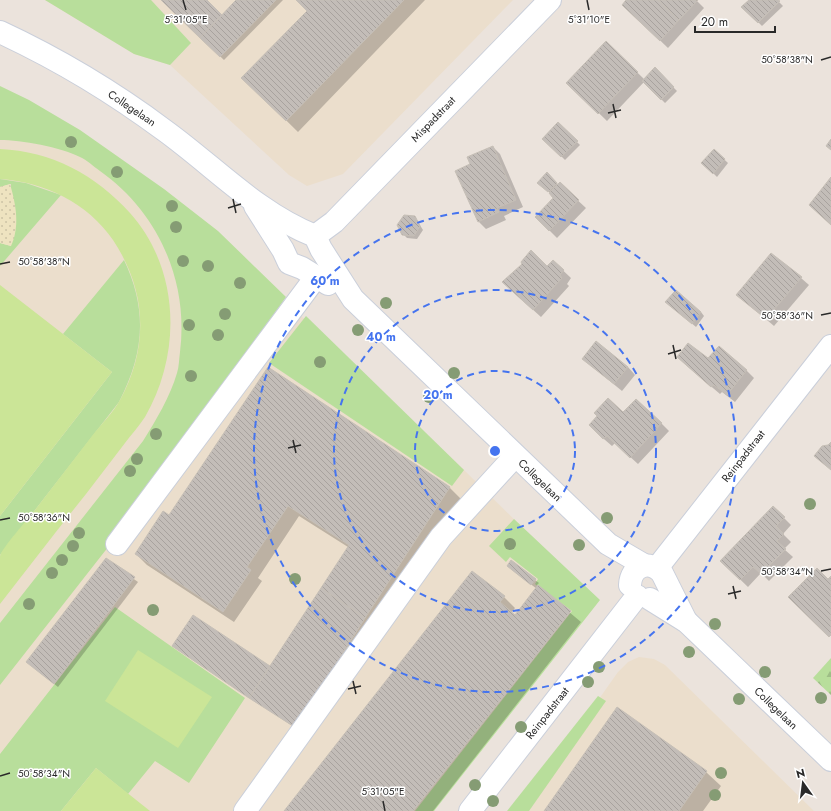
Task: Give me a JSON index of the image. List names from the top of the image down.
{
  "streets": {
    "street": ["Collegelaan", "Mispadstraat", "Reinpadstraat"]
  },
  "crossings": [
    ["Collegelaan", "Mispadstraat"],
    ["Collegelaan", "Reinpadstraat"]
  ],
  "scale_bar": "20 m",
  "north": "top",
  "coordinates": [
    "5°31'05\"E",
    "5°31'10\"E",
    "50°58'38\"N",
    "50°58'36\"N",
    "50°58'34\"N"
  ],
  "rings": ["60 m", "40 m", "20 m"]
}
